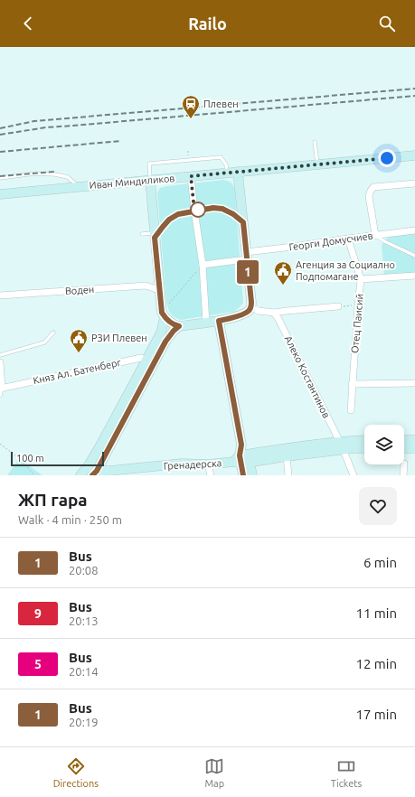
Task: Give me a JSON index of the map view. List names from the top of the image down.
{
  "streets": {
    "street": [
      "Иван Миндиликов",
      "Георги Домусчиев",
      "Воден",
      "Отец Паисий",
      "Княз Ал. Батенберг",
      "Алеко Костантинов",
      "Гренадерска"
    ]
  },
  "crossings": [
    ["Георги Домусчиев", "Отец Паисий"],
    ["Алеко Костантинов", "Гренадерска"]
  ],
  "places": {
    "station": ["Плевен"],
    "public building": ["Агенция за Социално Подпомагане", "РЗИ Плевен"]
  },
  "lines": ["bus line 1"],
  "scale_bar": "100 m",
  "page": {
    "header": "Railo",
    "on_map": "1",
    "scale": "100 m",
    "heading": ["ЖП гара", "Walk · 4 min · 250 m"],
    "list": [
      {
        "mark": "1",
        "name": "Bus",
        "note": "20:08",
        "value": "6 min"
      },
      {
        "mark": "9",
        "name": "Bus",
        "note": "20:13",
        "value": "11 min"
      },
      {
        "mark": "5",
        "name": "Bus",
        "note": "20:14",
        "value": "12 min"
      },
      {
        "mark": "1",
        "name": "Bus",
        "note": "20:19",
        "value": "17 min"
      }
    ],
    "tabs": ["Directions", "Map", "Tickets"]
  }
}
